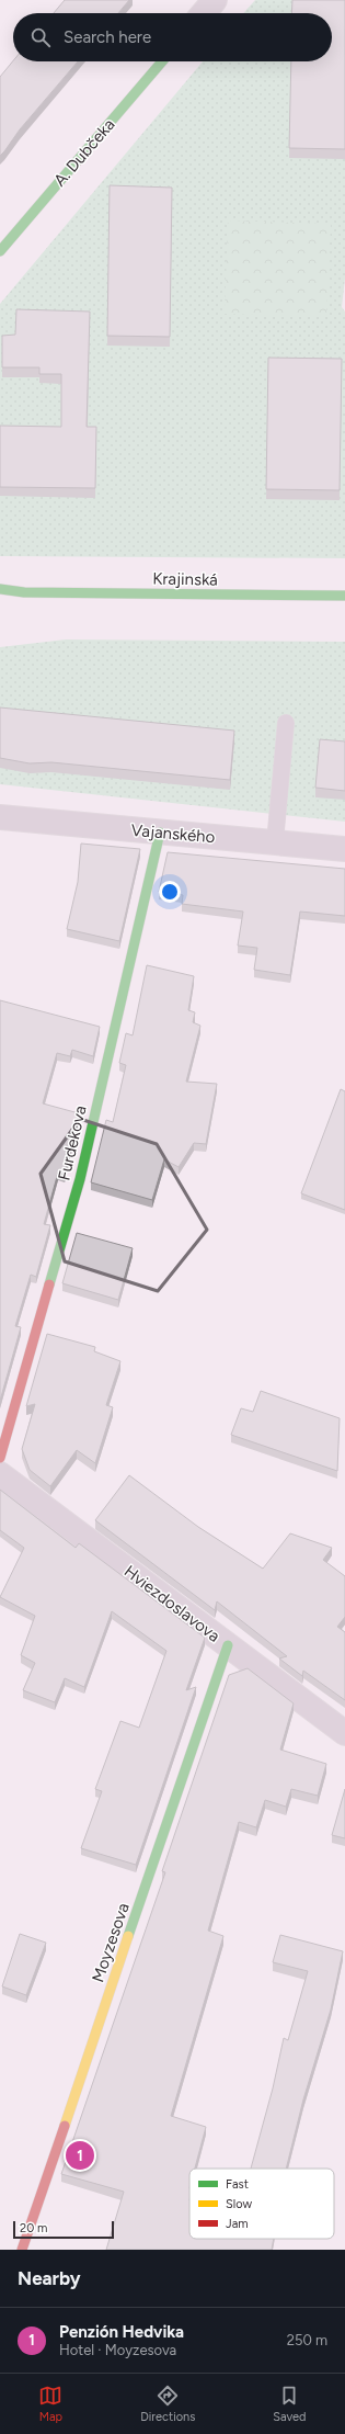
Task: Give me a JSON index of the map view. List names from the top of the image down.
{
  "streets": {
    "street": [
      "A. Dubčeka",
      "Krajinská",
      "Vajanského",
      "Furdekova",
      "Hviezdoslavova",
      "Moyzesova"
    ]
  },
  "crossings": [
    ["Vajanského", "Furdekova"],
    ["Hviezdoslavova", "Moyzesova"]
  ],
  "legend": ["Fast", "Slow", "Jam"],
  "scale_bar": "20 m",
  "page": {
    "search": "Search here",
    "pins": "1",
    "scale": "20 m",
    "heading": "Nearby",
    "list": [
      {
        "mark": "1",
        "name": "Penzión Hedvika",
        "note": "Hotel · Moyzesova",
        "value": "250 m"
      }
    ],
    "nav": ["Map", "Directions", "Saved"]
  }
}
